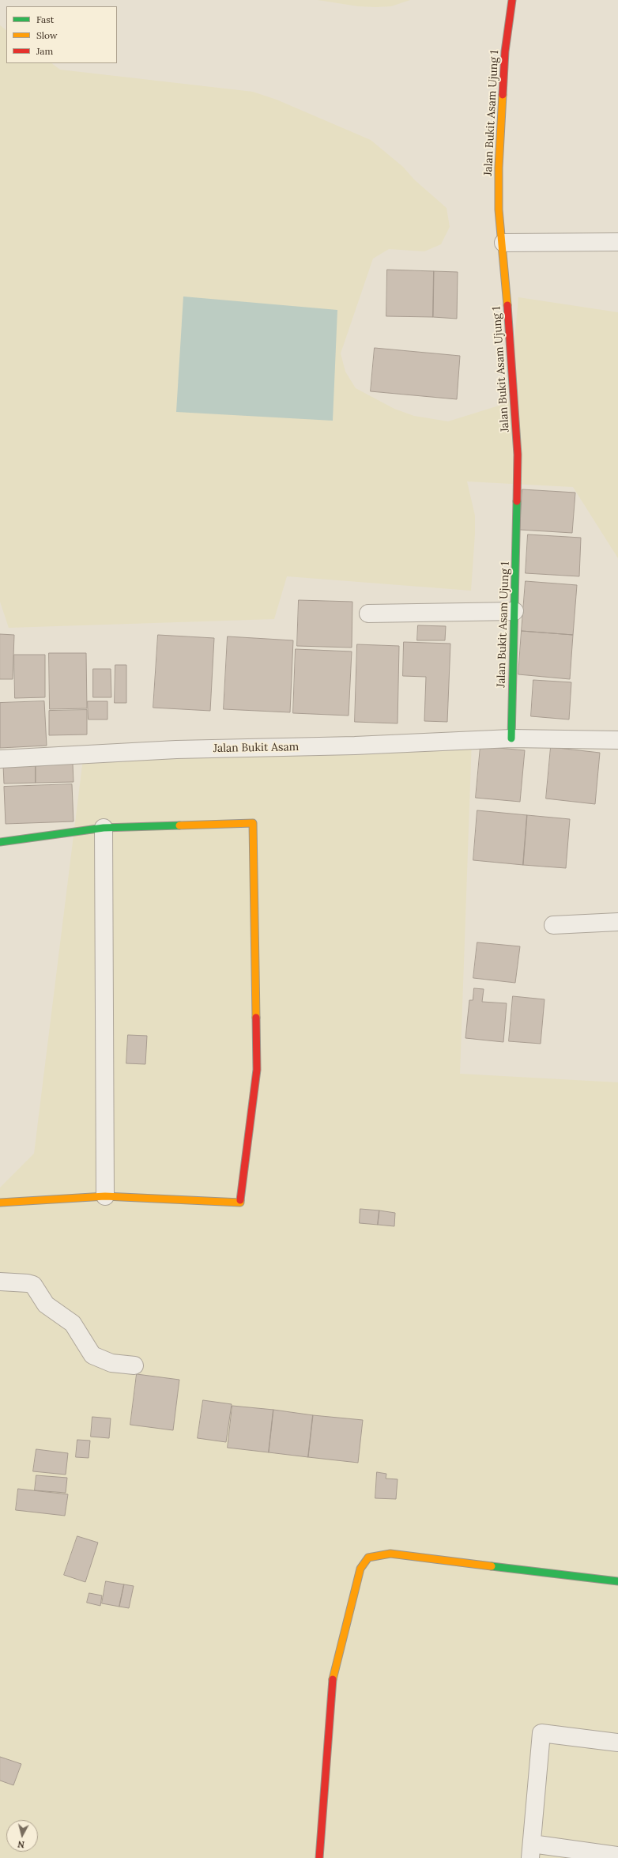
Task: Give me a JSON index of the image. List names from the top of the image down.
{
  "streets": {
    "street": ["Jalan Bukit Asam Ujung 1", "Jalan Bukit Asam"]
  },
  "crossings": [
    ["Jalan Bukit Asam Ujung 1", "Jalan Bukit Asam"]
  ],
  "legend": ["Fast", "Slow", "Jam"],
  "north": "bottom"
}
